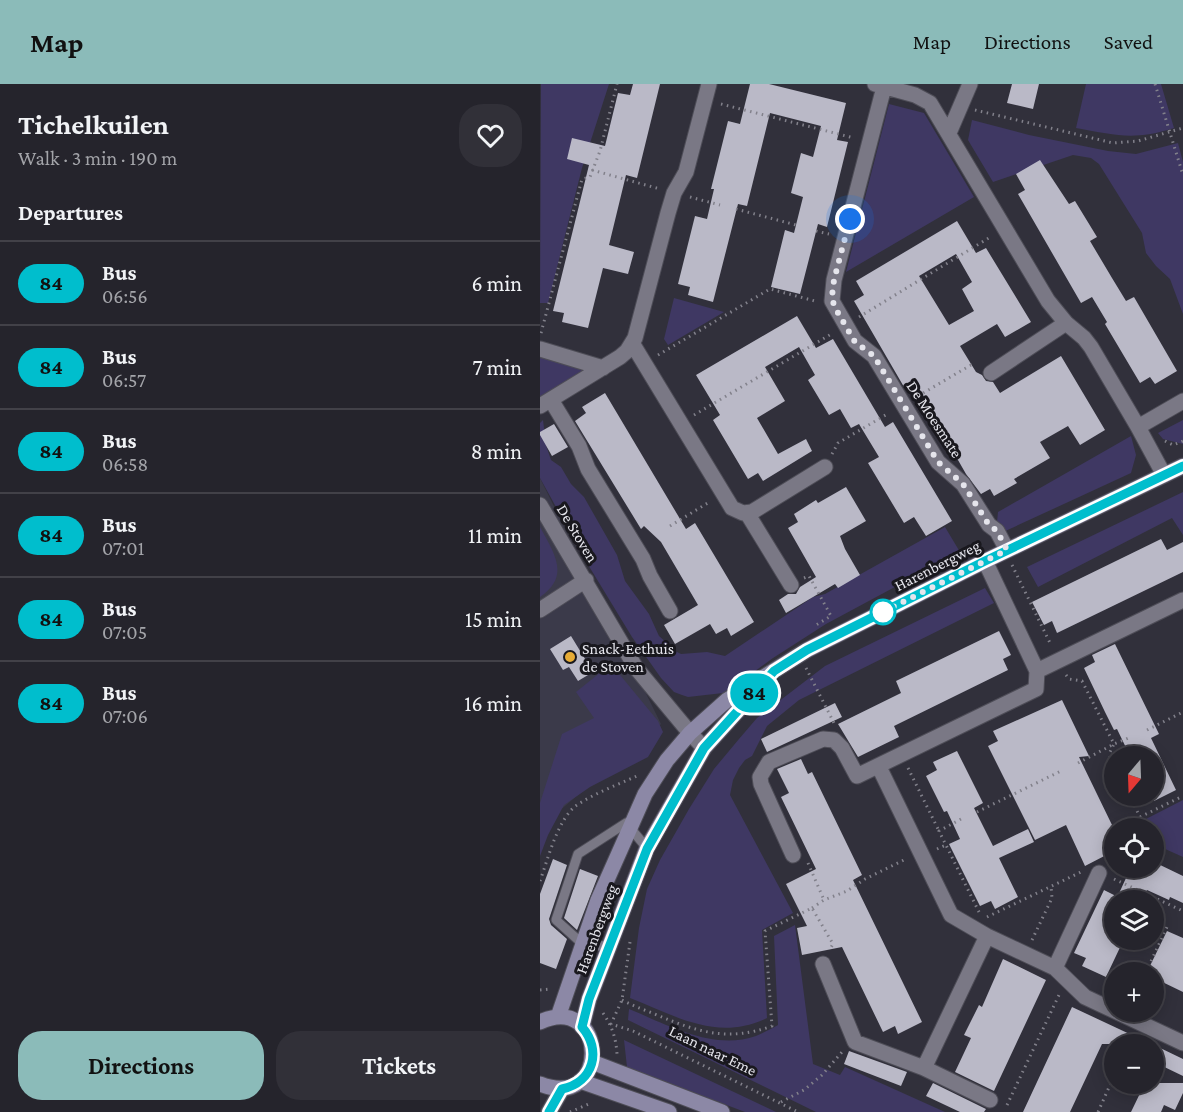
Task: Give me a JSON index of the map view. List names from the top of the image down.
{
  "streets": {
    "street": ["De Moesmate", "De Stoven", "Harenbergweg"],
    "path": ["Laan naar Eme"]
  },
  "crossings": [
    ["De Moesmate", "Harenbergweg"],
    ["De Stoven", "Harenbergweg"]
  ],
  "places": ["Snack-Eethuis de Stoven"],
  "lines": ["bus line 84"],
  "north": "bottom",
  "page": {
    "header": "Map",
    "nav": ["Map", "Directions", "Saved"],
    "heading": [
      ["Tichelkuilen", "Walk · 3 min · 190 m"],
      "Departures"
    ],
    "on_map": "84",
    "list": [
      {
        "mark": "84",
        "name": "Bus",
        "note": "06:56",
        "value": "6 min"
      },
      {
        "mark": "84",
        "name": "Bus",
        "note": "06:57",
        "value": "7 min"
      },
      {
        "mark": "84",
        "name": "Bus",
        "note": "06:58",
        "value": "8 min"
      },
      {
        "mark": "84",
        "name": "Bus",
        "note": "07:01",
        "value": "11 min"
      },
      {
        "mark": "84",
        "name": "Bus",
        "note": "07:05",
        "value": "15 min"
      },
      {
        "mark": "84",
        "name": "Bus",
        "note": "07:06",
        "value": "16 min"
      }
    ],
    "map_buttons": ["+", "−"],
    "buttons": ["Directions", "Tickets"]
  }
}
